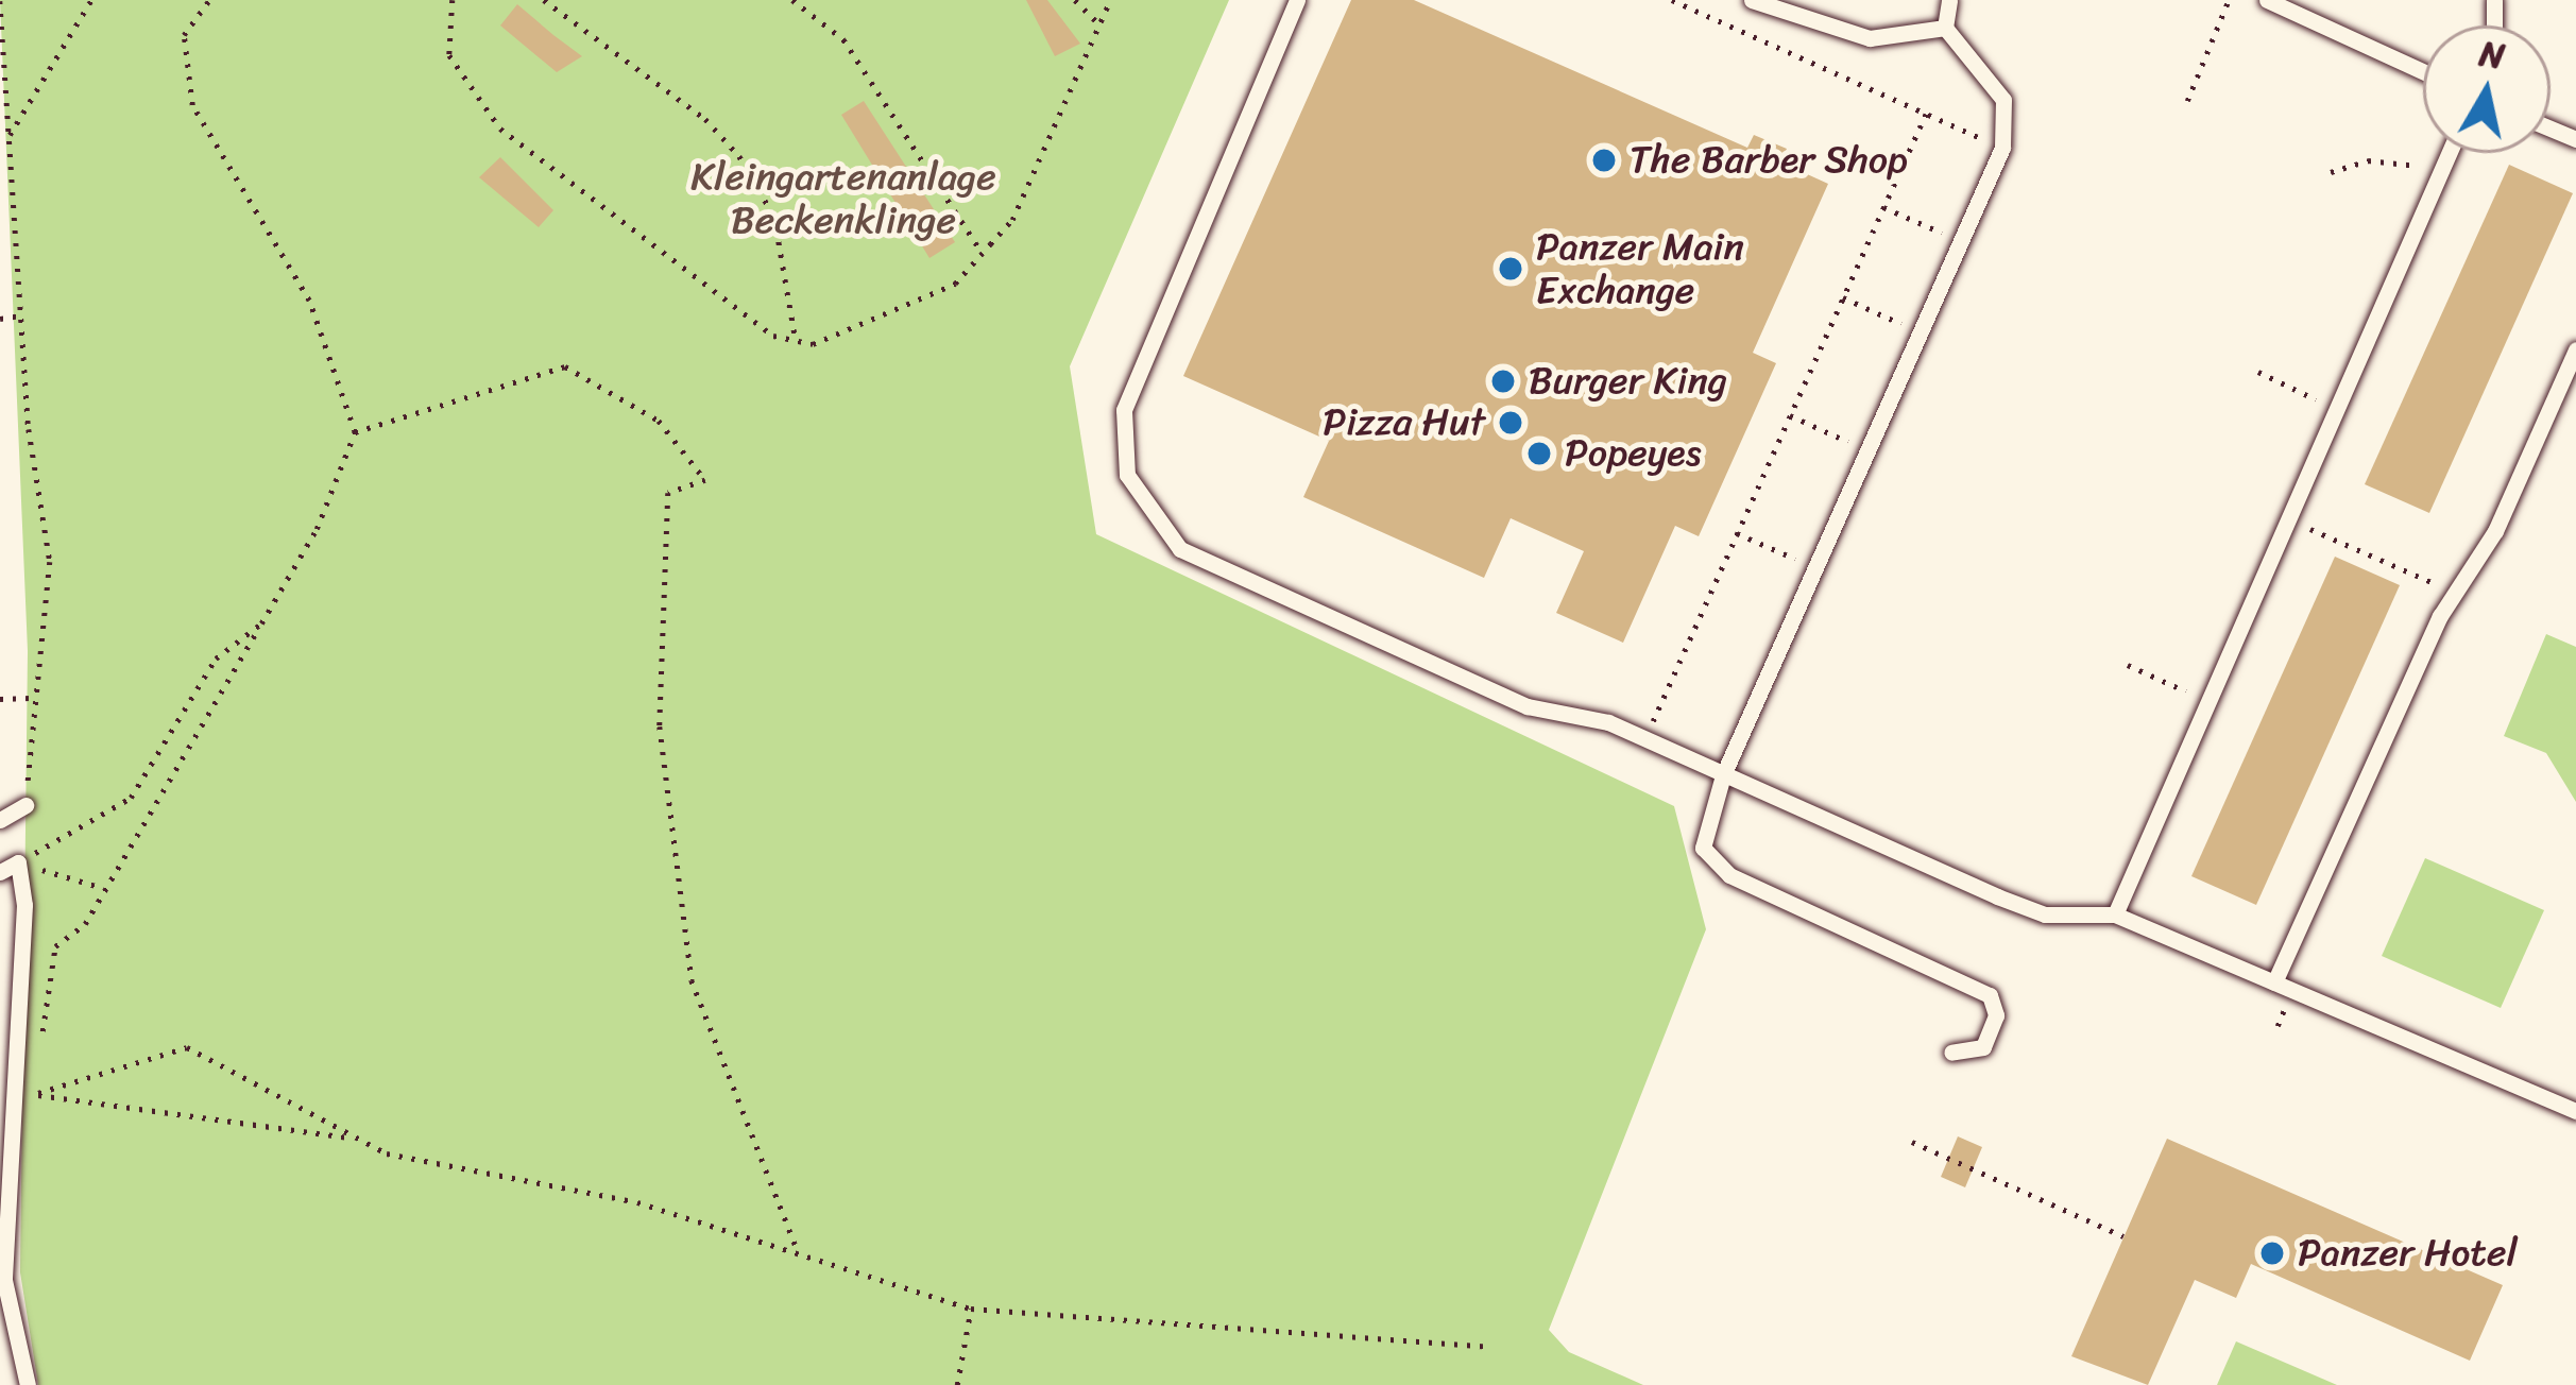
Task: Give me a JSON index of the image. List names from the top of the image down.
{
  "parks": ["Kleingartenanlage Beckenklinge"],
  "places": [
    "The Barber Shop",
    "Panzer Main Exchange",
    "Burger King",
    "Pizza Hut",
    "Popeyes",
    "Panzer Hotel"
  ],
  "north": "top"
}
